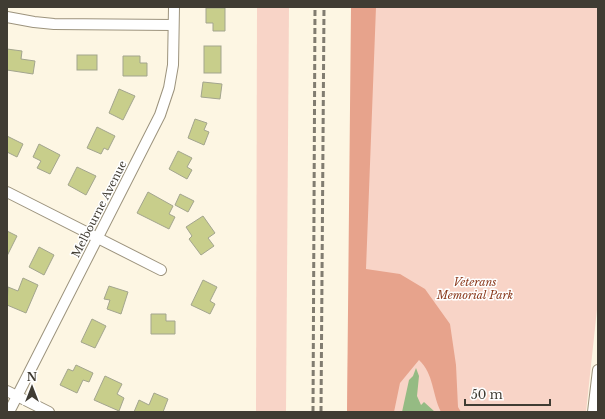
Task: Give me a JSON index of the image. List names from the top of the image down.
{
  "streets": {
    "street": ["Melbourne Avenue"]
  },
  "parks": ["Veterans Memorial Park"],
  "scale_bar": "50 m",
  "north": "top"
}
